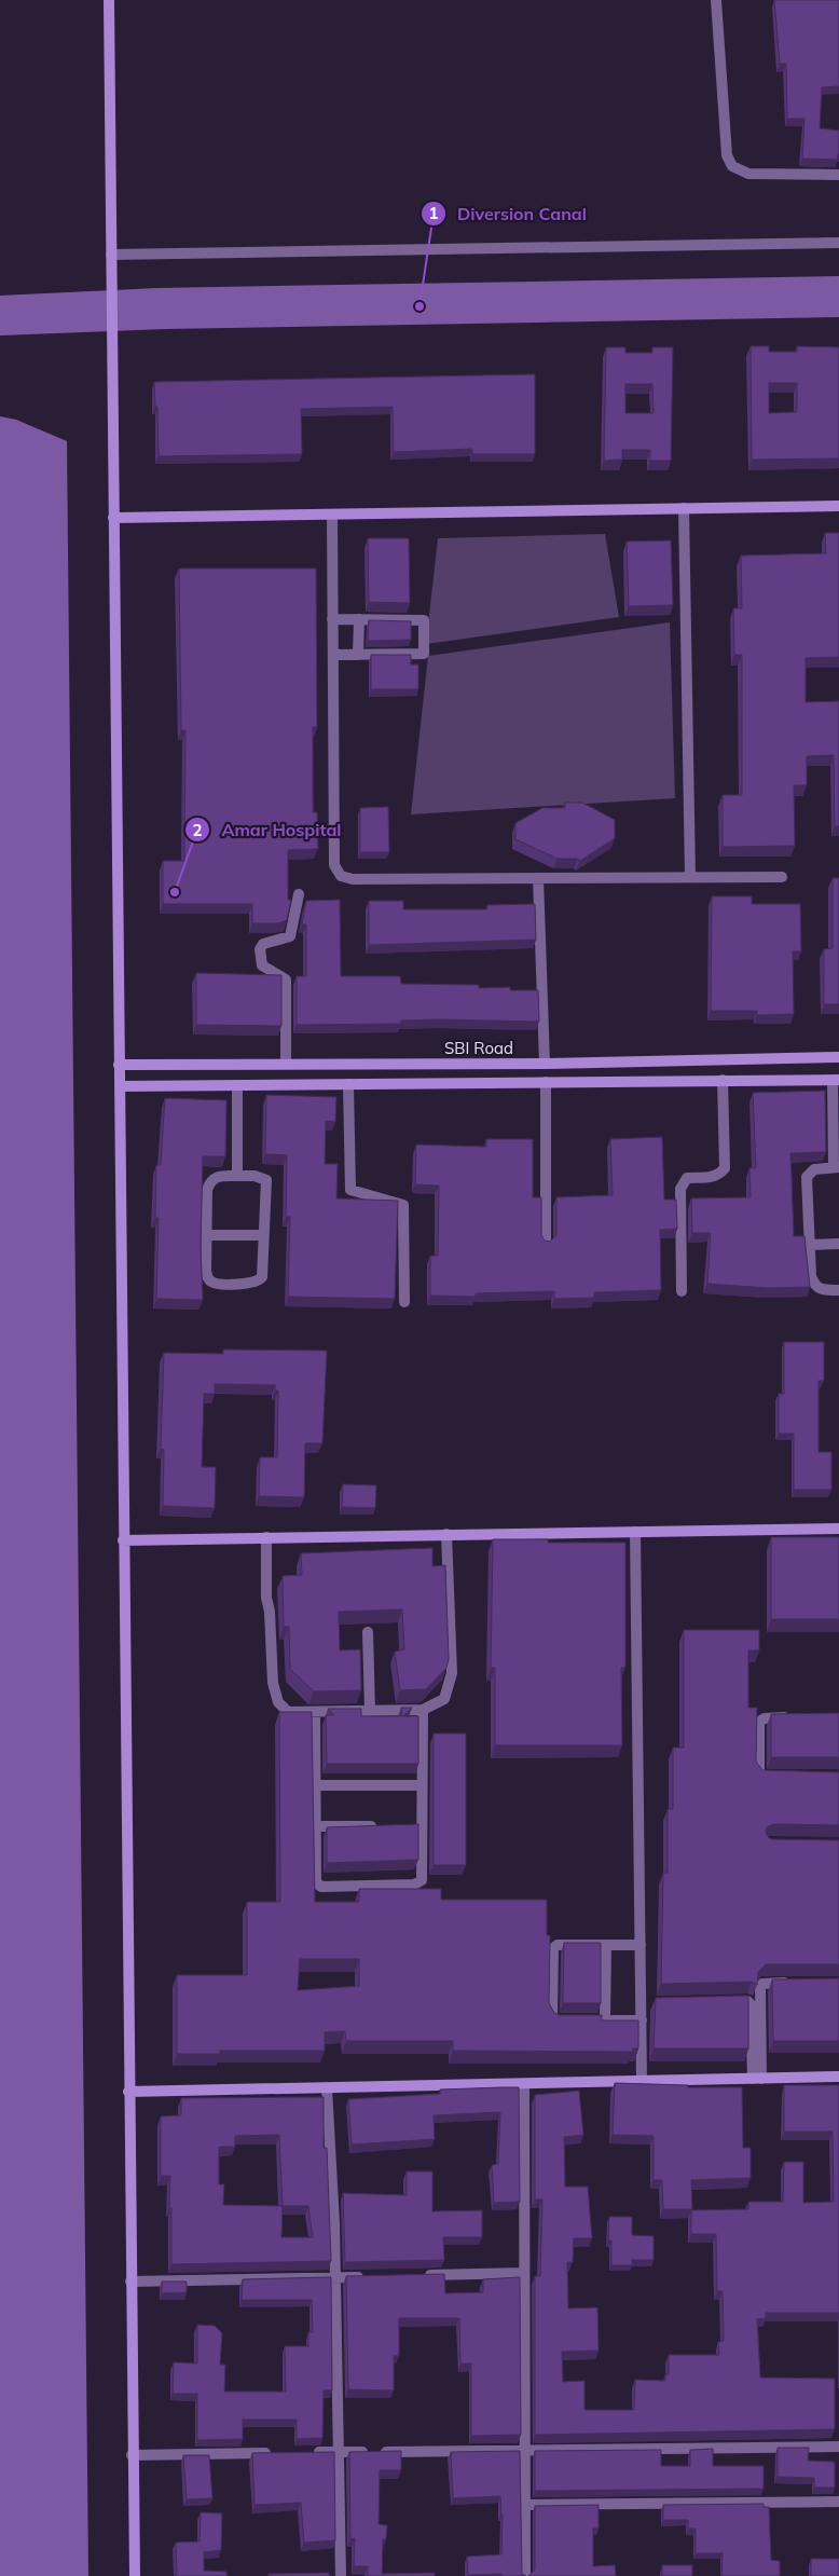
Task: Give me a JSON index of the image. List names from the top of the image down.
{
  "streets": {
    "street": ["SBI Road"]
  },
  "places": ["Diversion Canal", "Amar Hospital"]
}
